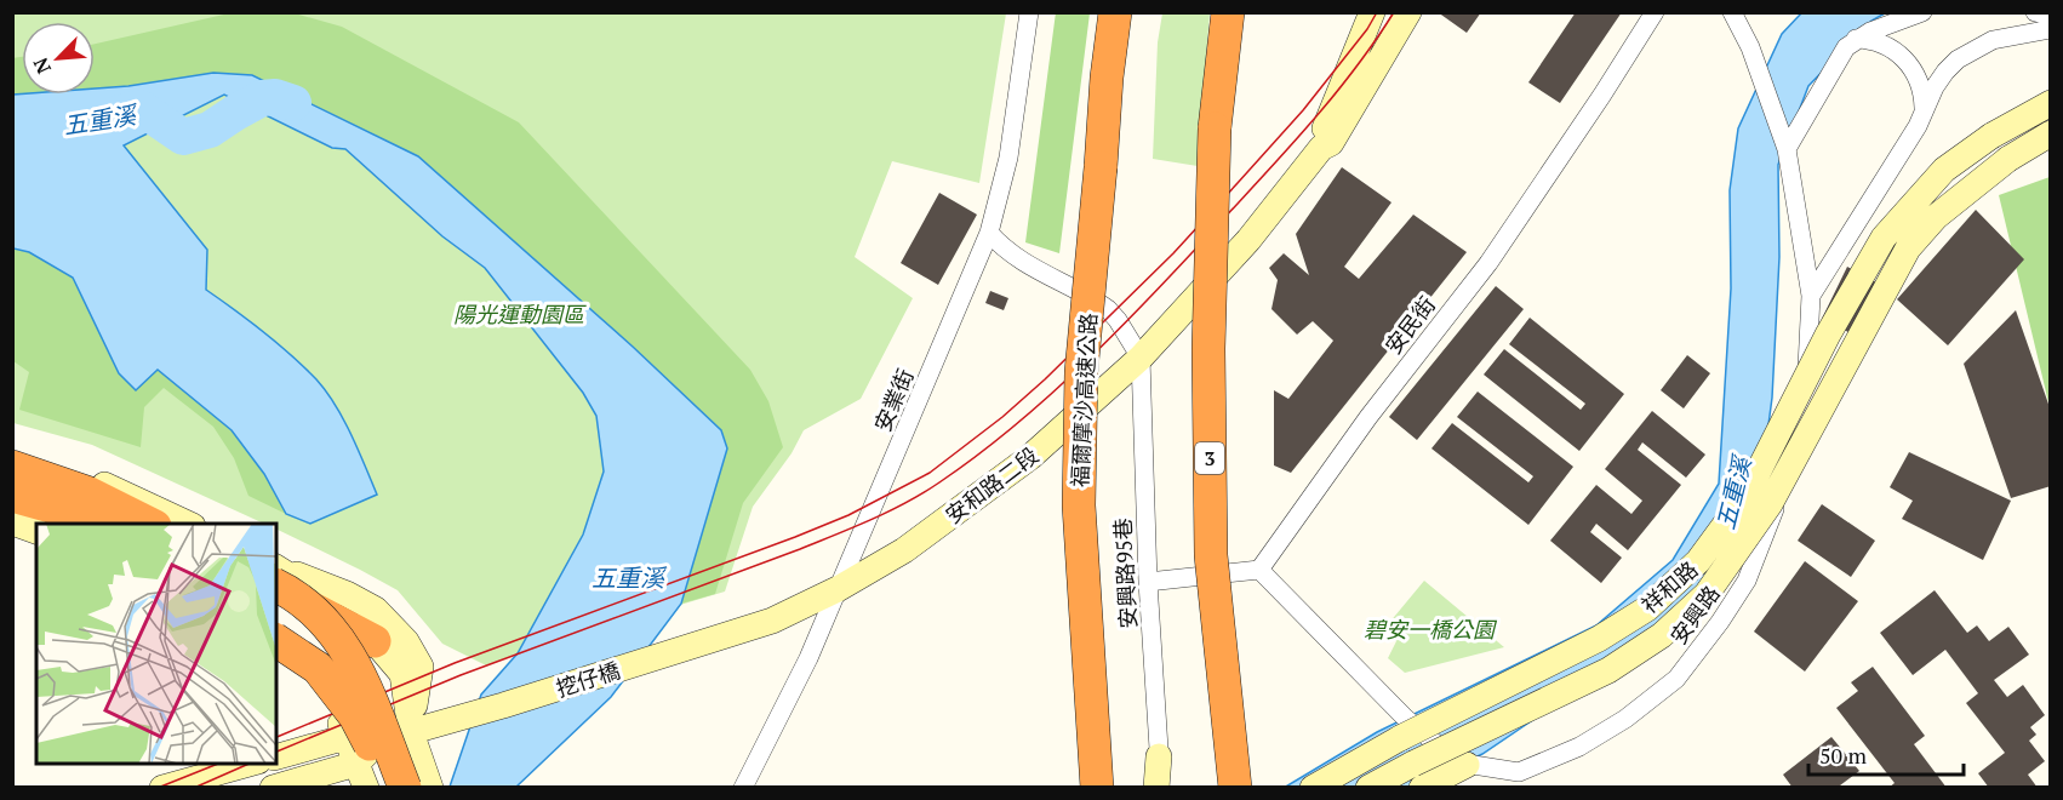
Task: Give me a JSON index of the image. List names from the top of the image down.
{
  "streets": {
    "highway": ["福爾摩沙高速公路", "3"],
    "main road": ["安和路二段", "祥和路", "挖仔橋"],
    "street": [
      "安民街",
      "安業街",
      "安興路95巷",
      "安興路"
    ]
  },
  "crossings": [
    ["安業街", "安和路二段"],
    ["安和路二段", "安興路95巷"],
    ["安和路二段", "挖仔橋"]
  ],
  "water": ["五重溪"],
  "parks": ["陽光運動園區", "碧安一橋公園"],
  "scale_bar": "50 m",
  "north": "bottom left"
}
